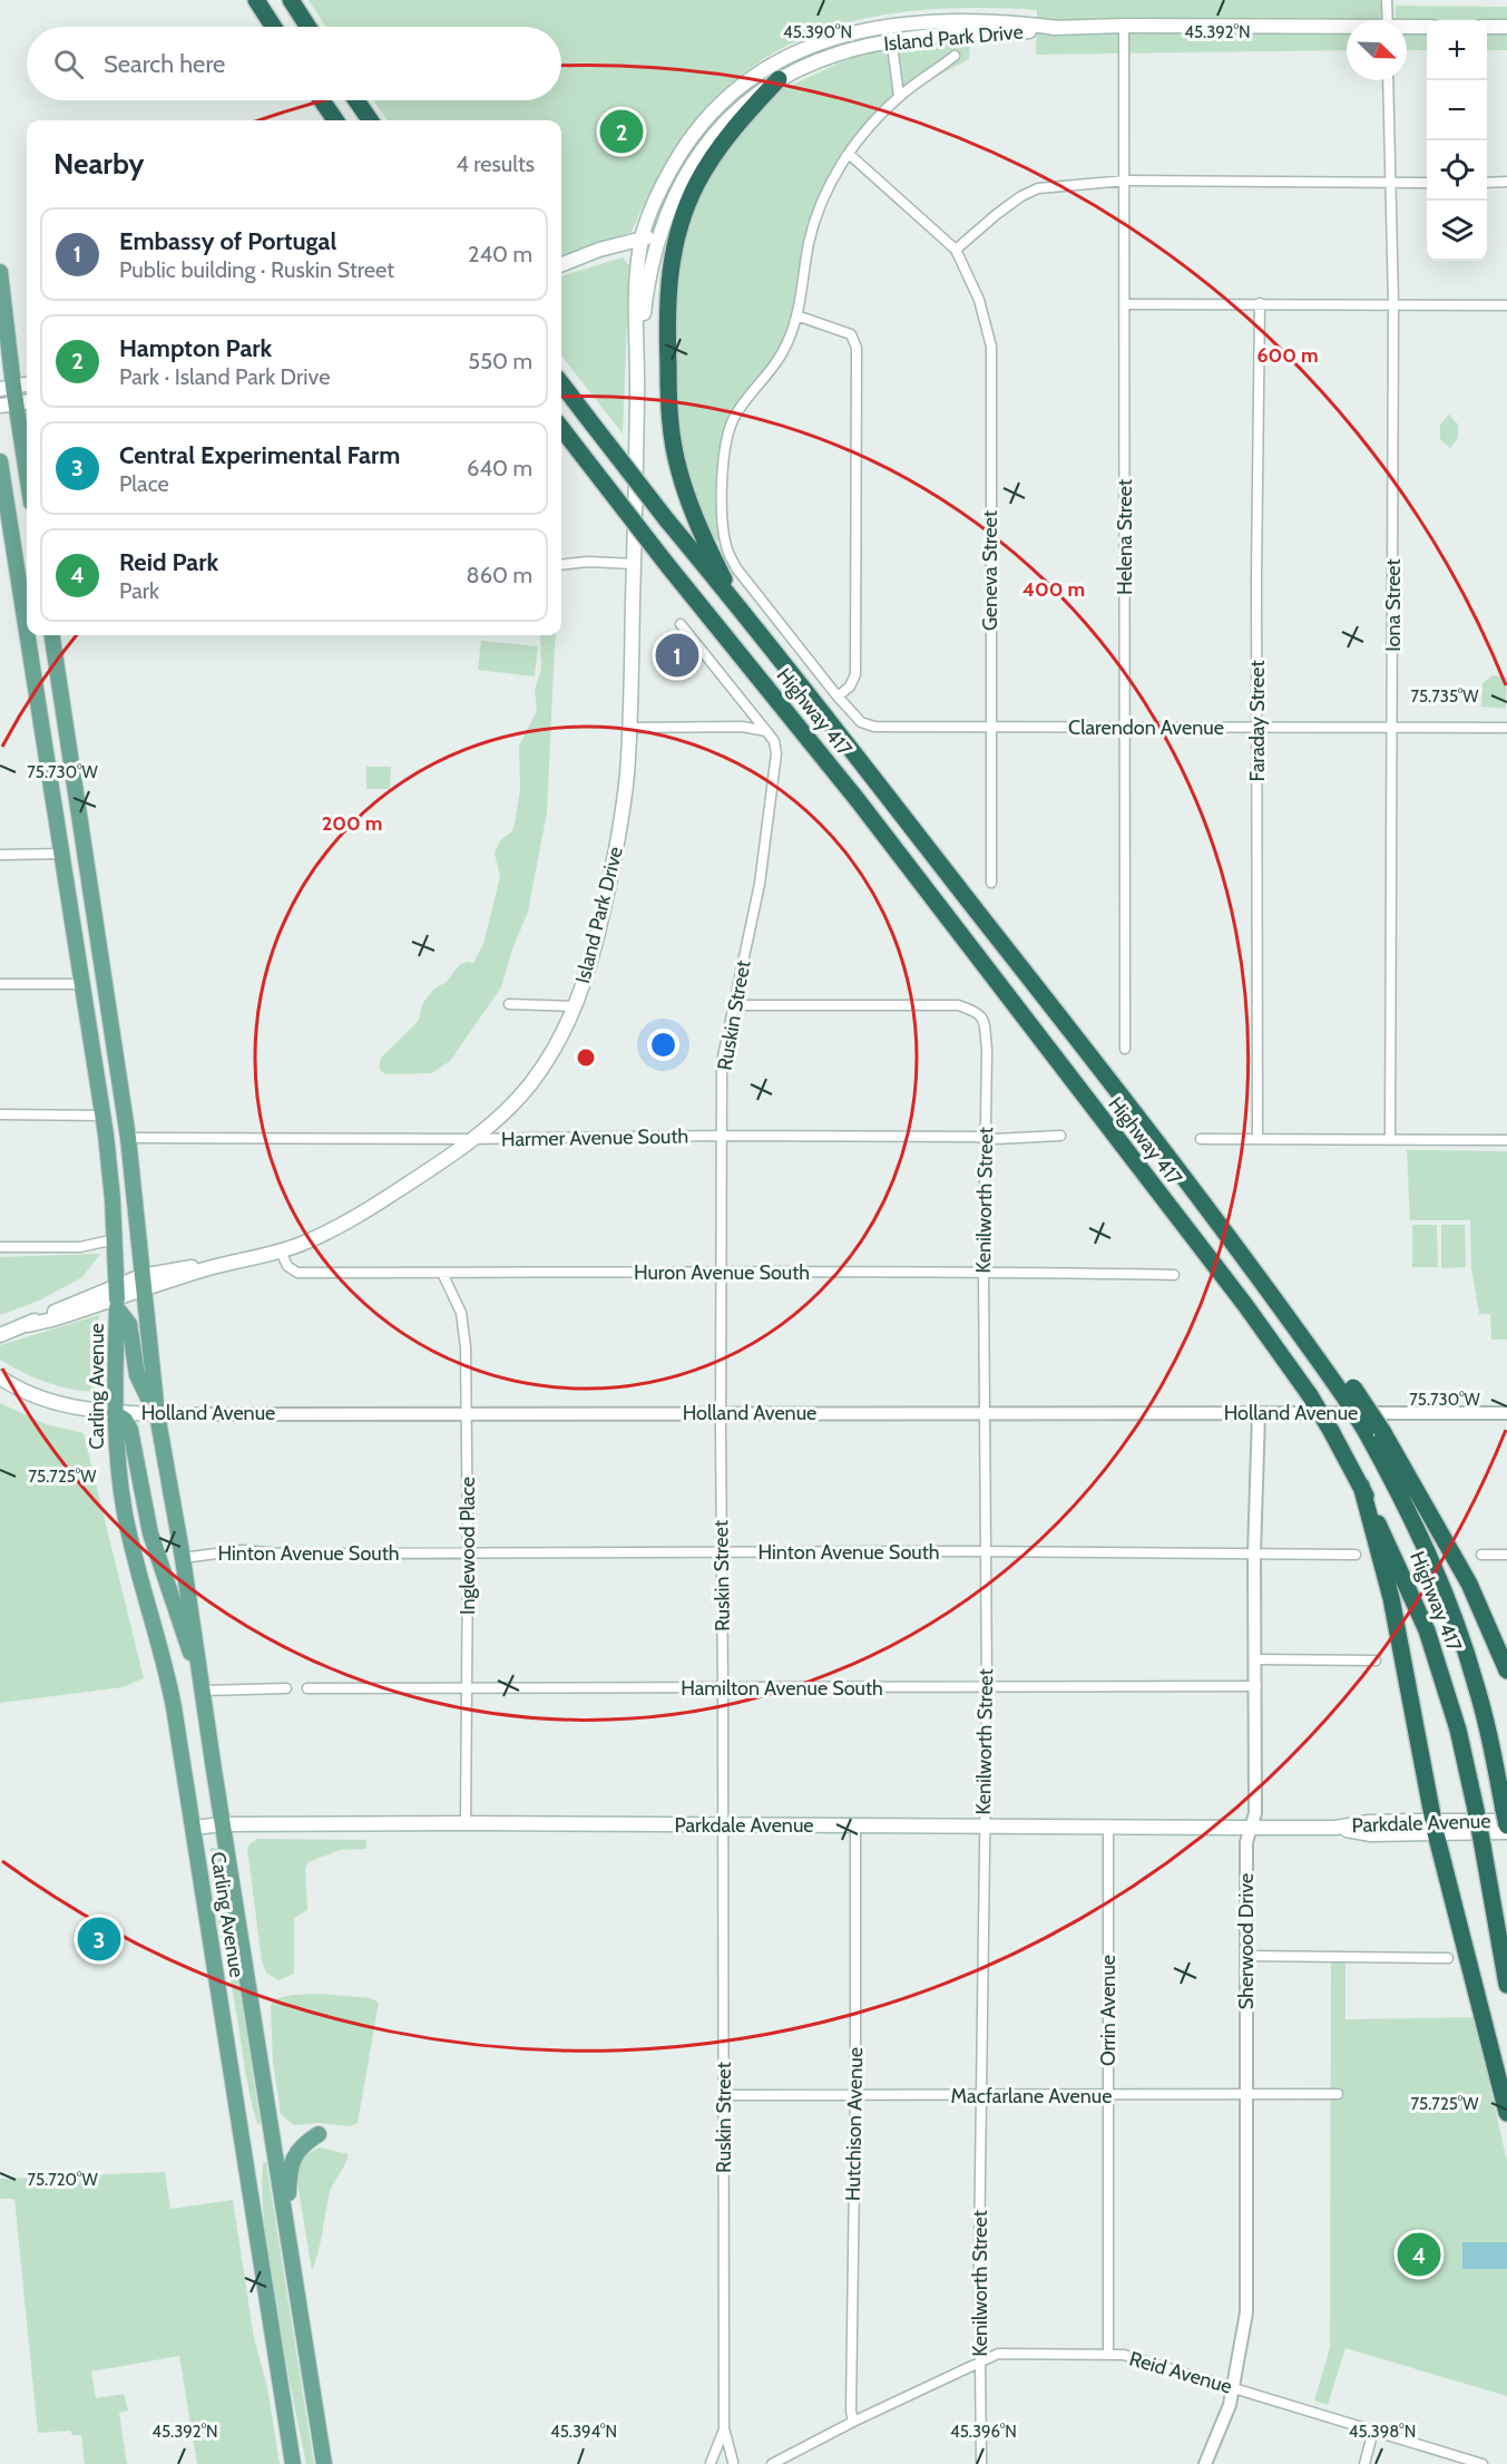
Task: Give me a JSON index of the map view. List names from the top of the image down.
{
  "streets": {
    "highway": ["Highway 417"],
    "main road": [
      "Island Park Drive",
      "Carling Avenue",
      "Holland Avenue",
      "Parkdale Avenue"
    ],
    "street": [
      "Helena Street",
      "Geneva Street",
      "Iona Street",
      "Faraday Street",
      "Clarendon Avenue",
      "Ruskin Street",
      "Harmer Avenue South",
      "Kenilworth Street",
      "Huron Avenue South",
      "Inglewood Place",
      "Hinton Avenue South",
      "Hamilton Avenue South",
      "Sherwood Drive",
      "Orrin Avenue",
      "Macfarlane Avenue",
      "Hutchison Avenue",
      "Reid Avenue"
    ]
  },
  "crossings": [
    ["Island Park Drive", "Helena Street"],
    ["Island Park Drive", "Harmer Avenue South"],
    ["Island Park Drive", "Huron Avenue South"],
    ["Island Park Drive", "Carling Avenue"],
    ["Helena Street", "Clarendon Avenue"],
    ["Geneva Street", "Clarendon Avenue"],
    ["Iona Street", "Clarendon Avenue"],
    ["Faraday Street", "Clarendon Avenue"],
    ["Ruskin Street", "Harmer Avenue South"],
    ["Ruskin Street", "Kenilworth Street"],
    ["Ruskin Street", "Huron Avenue South"],
    ["Ruskin Street", "Holland Avenue"],
    ["Ruskin Street", "Hinton Avenue South"],
    ["Ruskin Street", "Hamilton Avenue South"],
    ["Ruskin Street", "Parkdale Avenue"],
    ["Ruskin Street", "Macfarlane Avenue"],
    ["Harmer Avenue South", "Kenilworth Street"],
    ["Harmer Avenue South", "Carling Avenue"],
    ["Kenilworth Street", "Huron Avenue South"],
    ["Kenilworth Street", "Holland Avenue"],
    ["Kenilworth Street", "Hinton Avenue South"],
    ["Kenilworth Street", "Hamilton Avenue South"],
    ["Kenilworth Street", "Parkdale Avenue"],
    ["Kenilworth Street", "Macfarlane Avenue"],
    ["Kenilworth Street", "Reid Avenue"],
    ["Huron Avenue South", "Inglewood Place"],
    ["Carling Avenue", "Holland Avenue"],
    ["Carling Avenue", "Hinton Avenue South"],
    ["Carling Avenue", "Parkdale Avenue"],
    ["Holland Avenue", "Inglewood Place"],
    ["Holland Avenue", "Sherwood Drive"],
    ["Inglewood Place", "Hinton Avenue South"],
    ["Inglewood Place", "Hamilton Avenue South"],
    ["Inglewood Place", "Parkdale Avenue"],
    ["Hinton Avenue South", "Sherwood Drive"],
    ["Hamilton Avenue South", "Sherwood Drive"],
    ["Parkdale Avenue", "Sherwood Drive"],
    ["Parkdale Avenue", "Orrin Avenue"],
    ["Parkdale Avenue", "Hutchison Avenue"],
    ["Sherwood Drive", "Macfarlane Avenue"],
    ["Sherwood Drive", "Reid Avenue"],
    ["Orrin Avenue", "Macfarlane Avenue"],
    ["Orrin Avenue", "Reid Avenue"],
    ["Macfarlane Avenue", "Hutchison Avenue"],
    ["Hutchison Avenue", "Reid Avenue"]
  ],
  "north": "bottom right",
  "page": {
    "map_buttons": ["+", "−"],
    "search": "Search here",
    "pins": [
      "2",
      "1",
      "3",
      "4"
    ],
    "heading": ["Nearby", "4 results"],
    "list": [
      {
        "mark": "1",
        "name": "Embassy of Portugal",
        "note": "Public building · Ruskin Street",
        "value": "240 m"
      },
      {
        "mark": "2",
        "name": "Hampton Park",
        "note": "Park · Island Park Drive",
        "value": "550 m"
      },
      {
        "mark": "3",
        "name": "Central Experimental Farm",
        "note": "Place",
        "value": "640 m"
      },
      {
        "mark": "4",
        "name": "Reid Park",
        "note": "Park",
        "value": "860 m"
      }
    ]
  },
  "coordinates": [
    "45.390°N",
    "45.392°N",
    "75.735°W",
    "75.730°W",
    "75.725°W",
    "75.720°W",
    "45.394°N",
    "45.396°N",
    "45.398°N"
  ],
  "rings": ["600 m", "400 m", "200 m"]
}
